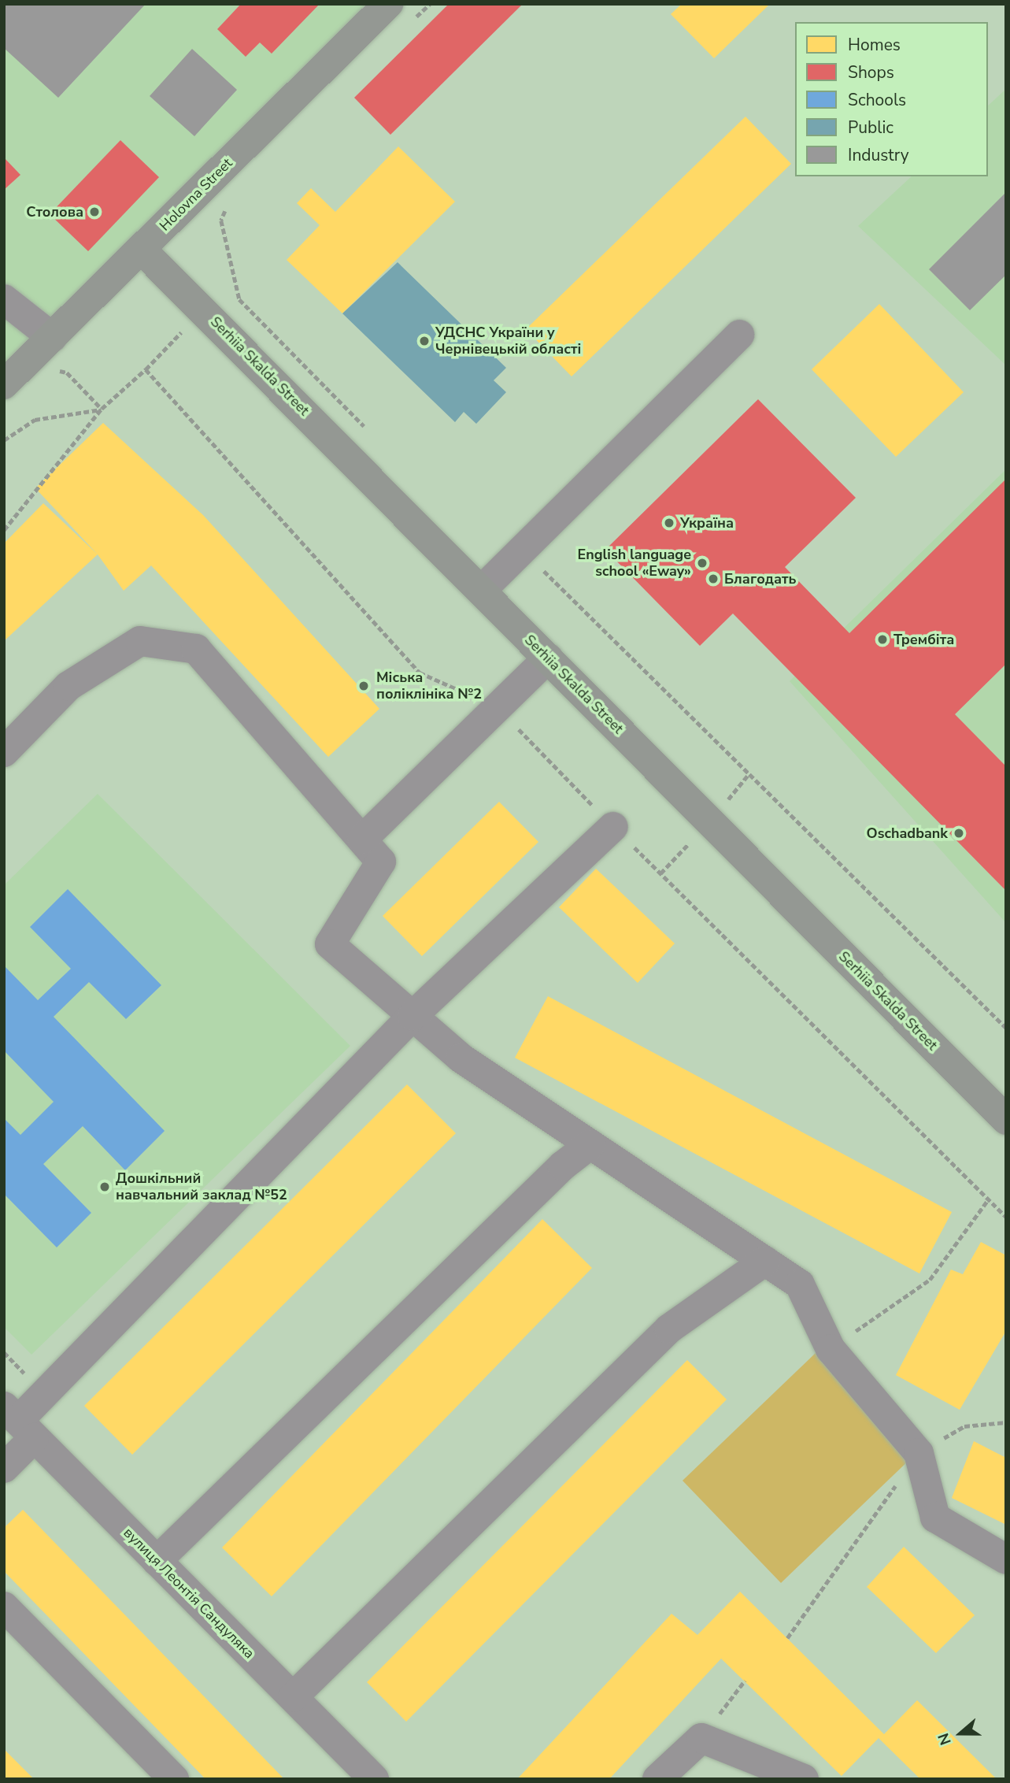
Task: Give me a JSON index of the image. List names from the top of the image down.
{
  "streets": {
    "main road": ["Holovna Street", "Serhiia Skalda Street"],
    "street": ["вулиця Леонтія Сандуляка"]
  },
  "crossings": [
    ["Holovna Street", "Serhiia Skalda Street"]
  ],
  "places": [
    "Столова",
    "УДСНС України у Чернівецькій області",
    "Україна",
    "English language school «Eway»",
    "Благодать",
    "Трембіта",
    "Міська поліклініка №2",
    "Oschadbank",
    "Дошкільний навчальний заклад №52"
  ],
  "legend": [
    "Homes",
    "Shops",
    "Schools",
    "Public",
    "Industry"
  ],
  "north": "left"
}
